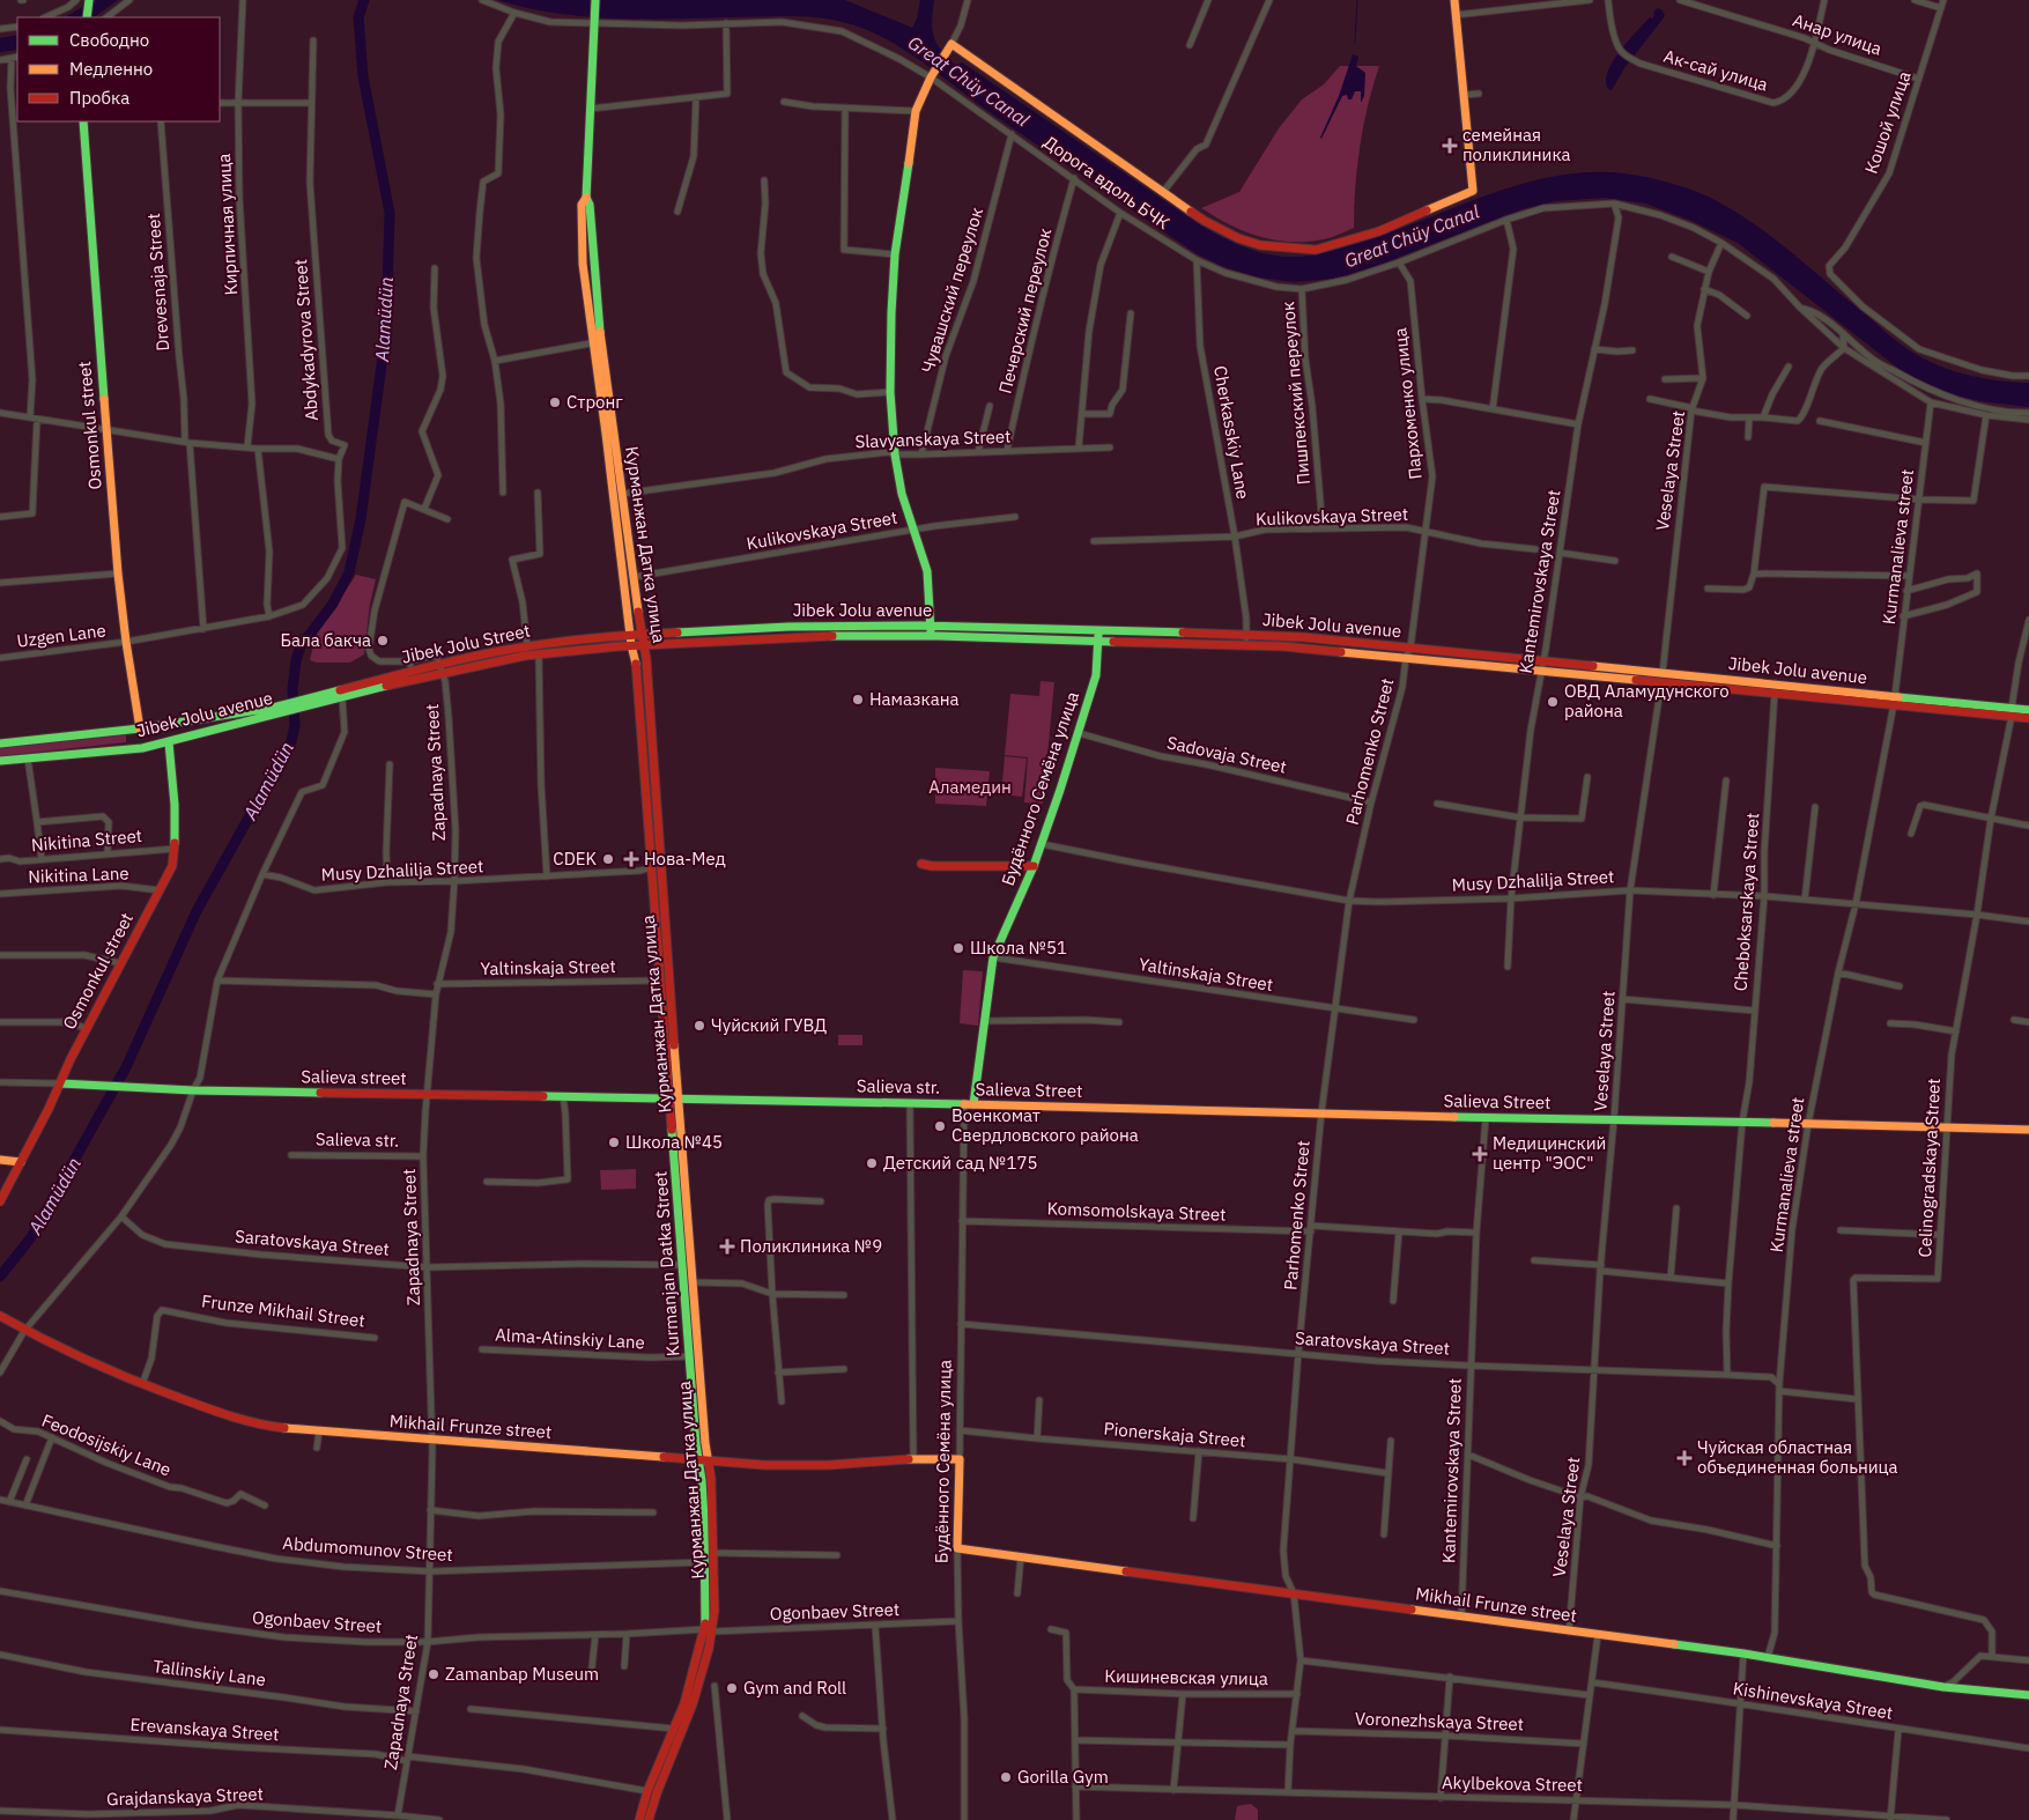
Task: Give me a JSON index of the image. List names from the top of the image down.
{
  "streets": {
    "main road": [
      "Osmonkul street",
      "Курманжан Датка улица",
      "Jibek Jolu avenue",
      "Jibek Jolu Street",
      "Будённого Семёна улица",
      "Salieva street",
      "Salieva str.",
      "Salieva Street",
      "Kurmanjan Datka Street",
      "Mikhail Frunze street"
    ],
    "street": [
      "Анар улица",
      "Ак-сай улица",
      "Кошой улица",
      "Дорога вдоль БЧК",
      "Кирпичная улица",
      "Drevesnaja Street",
      "Чувашский переулок",
      "Печерский переулок",
      "Abdykadyrova Street",
      "Пишпекский переулок",
      "Пархоменко улица",
      "Cherkasskiy Lane",
      "Slavyanskaya Street",
      "Veselaya Street",
      "Kulikovskaya Street",
      "Kurmanalieva street",
      "Kantemirovskaya Street",
      "Uzgen Lane",
      "Parhomenko Street",
      "Sadovaja Street",
      "Zapadnaya Street",
      "Nikitina Street",
      "Musy Dzhalilja Street",
      "Nikitina Lane",
      "Cheboksarskaya Street",
      "Yaltinskaja Street",
      "Celinogradskaya Street",
      "Komsomolskaya Street",
      "Saratovskaya Street",
      "Frunze Mikhail Street",
      "Alma-Atinskiy Lane",
      "Pionerskaja Street",
      "Feodosijskiy Lane",
      "Abdumomunov Street",
      "Ogonbaev Street",
      "Tallinskiy Lane",
      "Кишиневская улица",
      "Kishinevskaya Street",
      "Voronezhskaya Street",
      "Erevanskaya Street",
      "Akylbekova Street",
      "Grajdanskaya Street"
    ]
  },
  "crossings": [
    ["Анар улица", "Ак-сай улица"],
    ["Анар улица", "Кошой улица"],
    ["Дорога вдоль БЧК", "Чувашский переулок"],
    ["Дорога вдоль БЧК", "Печерский переулок"],
    ["Дорога вдоль БЧК", "Пишпекский переулок"],
    ["Дорога вдоль БЧК", "Пархоменко улица"],
    ["Дорога вдоль БЧК", "Cherkasskiy Lane"],
    ["Дорога вдоль БЧК", "Veselaya Street"],
    ["Дорога вдоль БЧК", "Курманжан Датка улица"],
    ["Дорога вдоль БЧК", "Kurmanalieva street"],
    ["Дорога вдоль БЧК", "Kantemirovskaya Street"],
    ["Drevesnaja Street", "Abdykadyrova Street"],
    ["Чувашский переулок", "Slavyanskaya Street"],
    ["Печерский переулок", "Slavyanskaya Street"],
    ["Abdykadyrova Street", "Osmonkul street"],
    ["Abdykadyrova Street", "Uzgen Lane"],
    ["Пишпекский переулок", "Kulikovskaya Street"],
    ["Пархоменко улица", "Kulikovskaya Street"],
    ["Пархоменко улица", "Jibek Jolu avenue"],
    ["Пархоменко улица", "Parhomenko Street"],
    ["Osmonkul street", "Jibek Jolu avenue"],
    ["Osmonkul street", "Uzgen Lane"],
    ["Osmonkul street", "Nikitina Street"],
    ["Osmonkul street", "Nikitina Lane"],
    ["Osmonkul street", "Salieva street"],
    ["Cherkasskiy Lane", "Kulikovskaya Street"],
    ["Cherkasskiy Lane", "Jibek Jolu avenue"],
    ["Slavyanskaya Street", "Курманжан Датка улица"],
    ["Veselaya Street", "Jibek Jolu avenue"],
    ["Veselaya Street", "Musy Dzhalilja Street"],
    ["Veselaya Street", "Salieva Street"],
    ["Veselaya Street", "Saratovskaya Street"],
    ["Veselaya Street", "Mikhail Frunze street"],
    ["Kulikovskaya Street", "Курманжан Датка улица"],
    ["Курманжан Датка улица", "Jibek Jolu avenue"],
    ["Курманжан Датка улица", "Jibek Jolu Street"],
    ["Курманжан Датка улица", "Musy Dzhalilja Street"],
    ["Курманжан Датка улица", "Salieva street"],
    ["Курманжан Датка улица", "Kurmanjan Datka Street"],
    ["Курманжан Датка улица", "Mikhail Frunze street"],
    ["Курманжан Датка улица", "Ogonbaev Street"],
    ["Kurmanalieva street", "Jibek Jolu avenue"],
    ["Kurmanalieva street", "Musy Dzhalilja Street"],
    ["Kurmanalieva street", "Salieva Street"],
    ["Kurmanalieva street", "Saratovskaya Street"],
    ["Kurmanalieva street", "Mikhail Frunze street"],
    ["Kantemirovskaya Street", "Jibek Jolu avenue"],
    ["Kantemirovskaya Street", "Musy Dzhalilja Street"],
    ["Kantemirovskaya Street", "Salieva Street"],
    ["Kantemirovskaya Street", "Komsomolskaya Street"],
    ["Kantemirovskaya Street", "Saratovskaya Street"],
    ["Kantemirovskaya Street", "Mikhail Frunze street"],
    ["Jibek Jolu avenue", "Jibek Jolu Street"],
    ["Jibek Jolu avenue", "Parhomenko Street"],
    ["Jibek Jolu avenue", "Будённого Семёна улица"],
    ["Jibek Jolu avenue", "Cheboksarskaya Street"],
    ["Jibek Jolu avenue", "Celinogradskaya Street"],
    ["Jibek Jolu Street", "Zapadnaya Street"],
    ["Parhomenko Street", "Sadovaja Street"],
    ["Parhomenko Street", "Musy Dzhalilja Street"],
    ["Parhomenko Street", "Yaltinskaja Street"],
    ["Parhomenko Street", "Salieva Street"],
    ["Parhomenko Street", "Komsomolskaya Street"],
    ["Parhomenko Street", "Saratovskaya Street"],
    ["Parhomenko Street", "Mikhail Frunze street"],
    ["Parhomenko Street", "Pionerskaja Street"],
    ["Parhomenko Street", "Кишиневская улица"],
    ["Parhomenko Street", "Voronezhskaya Street"],
    ["Parhomenko Street", "Akylbekova Street"],
    ["Sadovaja Street", "Будённого Семёна улица"],
    ["Zapadnaya Street", "Musy Dzhalilja Street"],
    ["Zapadnaya Street", "Yaltinskaja Street"],
    ["Zapadnaya Street", "Salieva street"],
    ["Zapadnaya Street", "Salieva str."],
    ["Zapadnaya Street", "Saratovskaya Street"],
    ["Zapadnaya Street", "Mikhail Frunze street"],
    ["Zapadnaya Street", "Abdumomunov Street"],
    ["Zapadnaya Street", "Ogonbaev Street"],
    ["Zapadnaya Street", "Tallinskiy Lane"],
    ["Zapadnaya Street", "Erevanskaya Street"],
    ["Zapadnaya Street", "Grajdanskaya Street"],
    ["Будённого Семёна улица", "Musy Dzhalilja Street"],
    ["Будённого Семёна улица", "Yaltinskaja Street"],
    ["Будённого Семёна улица", "Salieva str."],
    ["Будённого Семёна улица", "Salieva Street"],
    ["Будённого Семёна улица", "Komsomolskaya Street"],
    ["Будённого Семёна улица", "Saratovskaya Street"],
    ["Будённого Семёна улица", "Mikhail Frunze street"],
    ["Будённого Семёна улица", "Pionerskaja Street"],
    ["Будённого Семёна улица", "Ogonbaev Street"],
    ["Musy Dzhalilja Street", "Cheboksarskaya Street"],
    ["Musy Dzhalilja Street", "Celinogradskaya Street"],
    ["Musy Dzhalilja Street", "Kurmanjan Datka Street"],
    ["Cheboksarskaya Street", "Salieva Street"],
    ["Cheboksarskaya Street", "Saratovskaya Street"],
    ["Yaltinskaja Street", "Kurmanjan Datka Street"],
    ["Salieva street", "Kurmanjan Datka Street"],
    ["Salieva str.", "Salieva Street"],
    ["Salieva Street", "Celinogradskaya Street"],
    ["Celinogradskaya Street", "Saratovskaya Street"],
    ["Saratovskaya Street", "Kurmanjan Datka Street"],
    ["Kurmanjan Datka Street", "Alma-Atinskiy Lane"],
    ["Kurmanjan Datka Street", "Mikhail Frunze street"],
    ["Kurmanjan Datka Street", "Abdumomunov Street"],
    ["Kurmanjan Datka Street", "Ogonbaev Street"],
    ["Kurmanjan Datka Street", "Erevanskaya Street"],
    ["Frunze Mikhail Street", "Mikhail Frunze street"]
  ],
  "water": ["Great Chüy Canal", "Alamüdün"],
  "parks": ["Аламедин"],
  "places": {
    "health": [
      "семейная поликлиника",
      "Нова-Мед",
      "Медицинский центр \"ЭОС\"",
      "Поликлиника №9",
      "Чуйская областная объединенная больница"
    ],
    "other": [
      "Стронг",
      "Бала бакча",
      "Намазкана",
      "ОВД Аламудунского района",
      "CDEK",
      "Школа №51",
      "Чуйский ГУВД",
      "Военкомат Свердловского района",
      "Школа №45",
      "Детский сад №175",
      "Zamanbap Museum",
      "Gym and Roll",
      "Gorilla Gym"
    ]
  },
  "legend": ["Свободно", "Медленно", "Пробка"]
}
